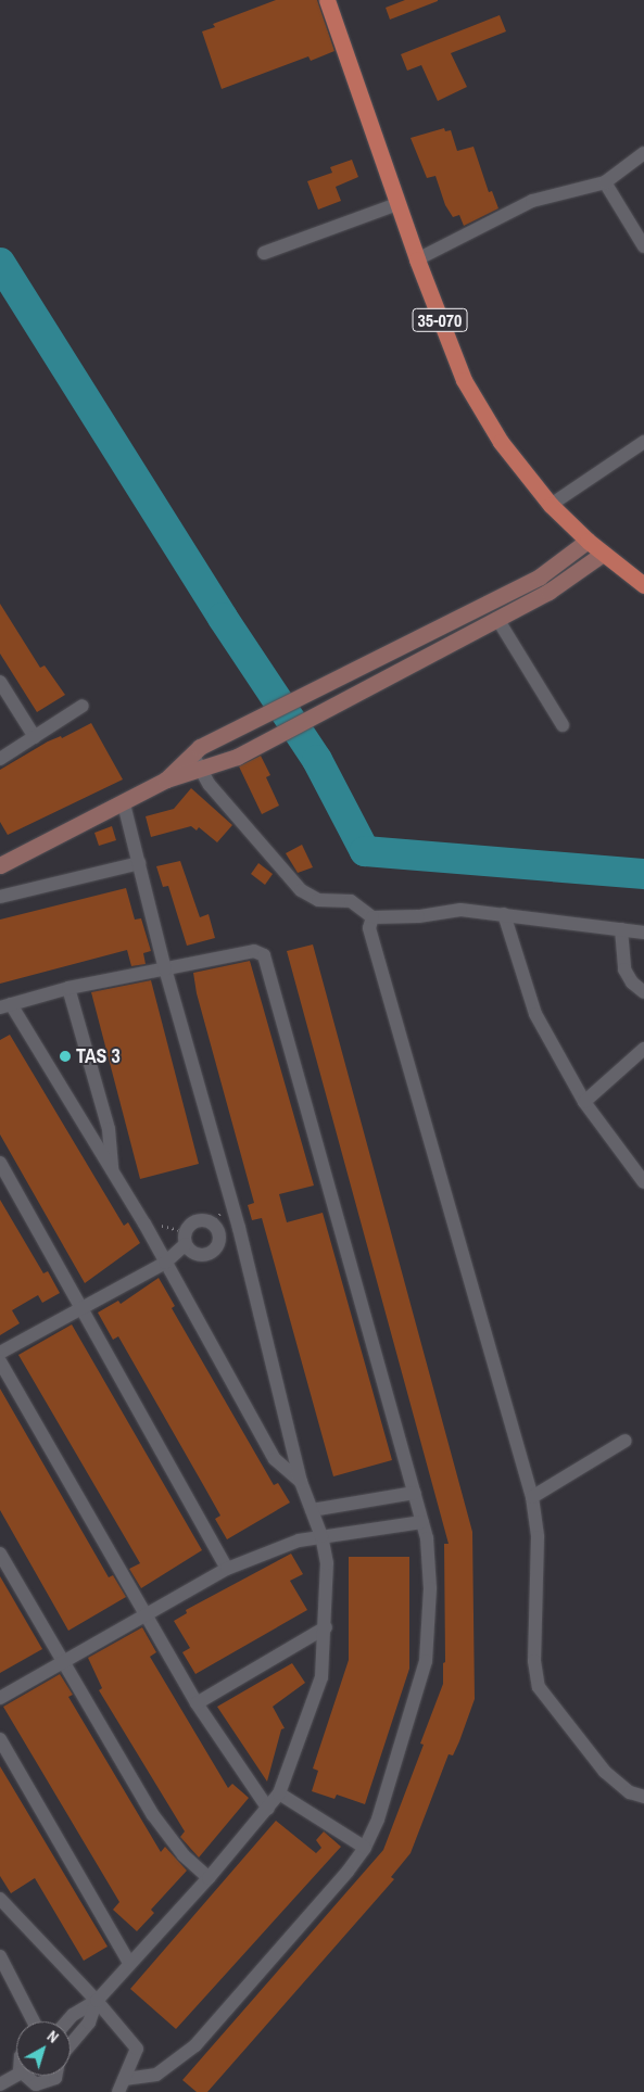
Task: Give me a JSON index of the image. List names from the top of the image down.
{
  "streets": {
    "main road": ["35-070"]
  },
  "places": ["TAS 3"],
  "north": "top right"
}
